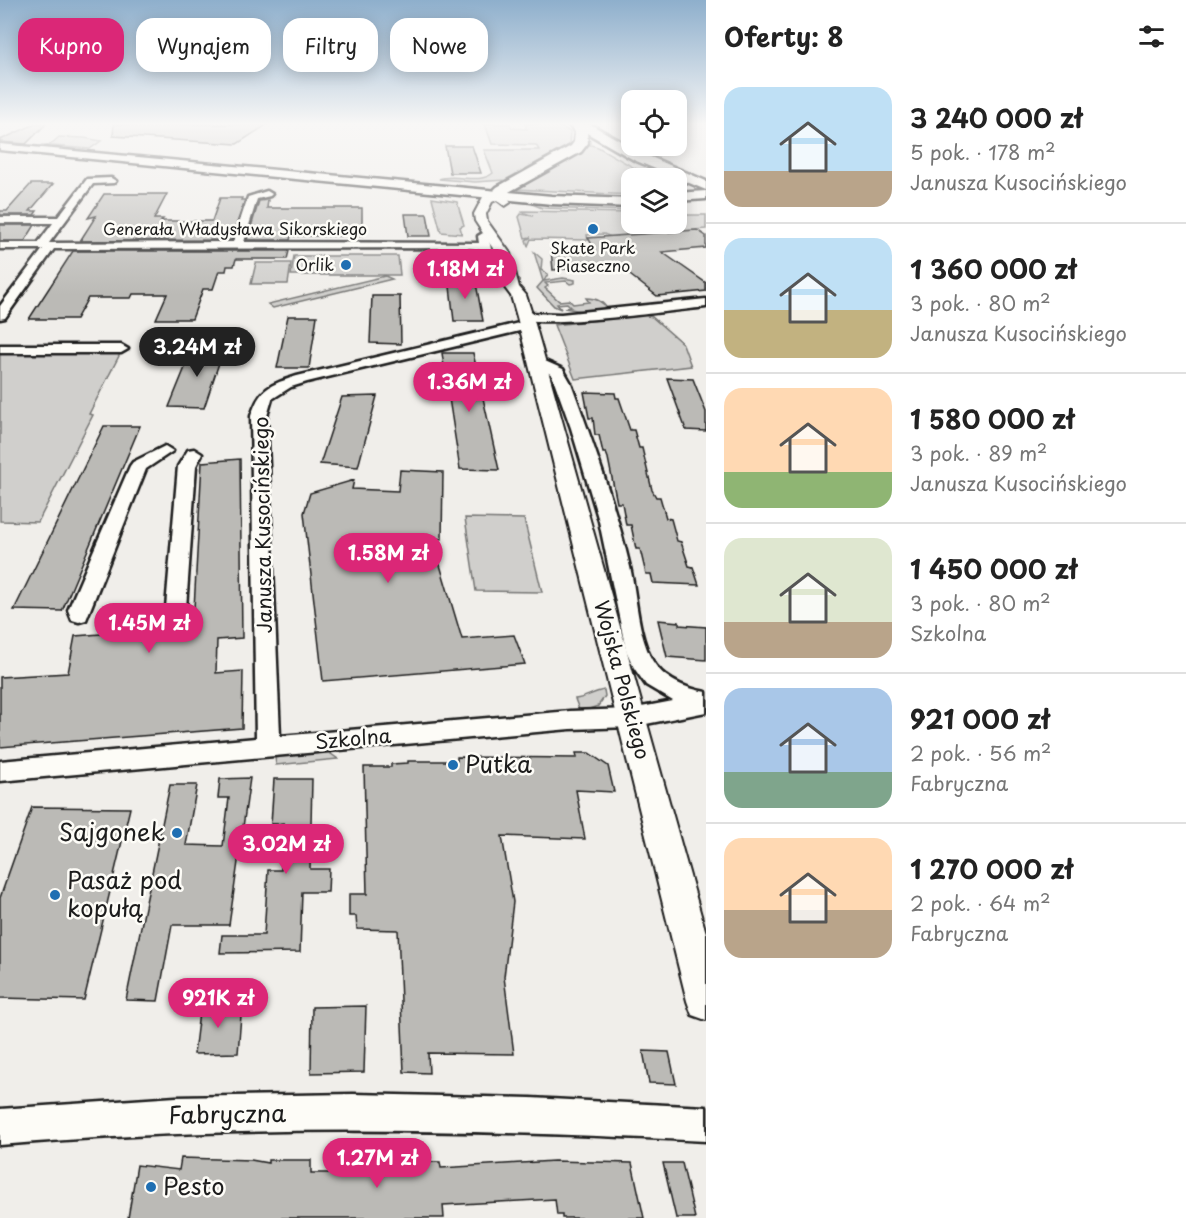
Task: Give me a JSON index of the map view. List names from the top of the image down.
{
  "streets": {
    "street": [
      "Generała Władysława Sikorskiego",
      "Janusza Kusocińskiego",
      "Wojska Polskiego",
      "Szkolna",
      "Fabryczna"
    ]
  },
  "crossings": [
    ["Generała Władysława Sikorskiego", "Wojska Polskiego"],
    ["Janusza Kusocińskiego", "Wojska Polskiego"],
    ["Janusza Kusocińskiego", "Szkolna"],
    ["Wojska Polskiego", "Szkolna"]
  ],
  "places": [
    "Skate Park Piaseczno",
    "Orlik",
    "Putka",
    "Sajgonek",
    "Pasaż pod kopułą",
    "Pesto"
  ],
  "page": {
    "heading": "Oferty: 8",
    "chip": [
      "Kupno",
      "Wynajem",
      "Filtry",
      "Nowe"
    ],
    "list": [
      {
        "name": "3 240 000 zł",
        "note": "5 pok. · 178 m² · Janusza Kusocińskiego"
      },
      {
        "name": "1 360 000 zł",
        "note": "3 pok. · 80 m² · Janusza Kusocińskiego"
      },
      {
        "name": "1 580 000 zł",
        "note": "3 pok. · 89 m² · Janusza Kusocińskiego"
      },
      {
        "name": "1 450 000 zł",
        "note": "3 pok. · 80 m² · Szkolna"
      },
      {
        "name": "921 000 zł",
        "note": "2 pok. · 56 m² · Fabryczna"
      },
      {
        "name": "1 270 000 zł",
        "note": "2 pok. · 64 m² · Fabryczna"
      }
    ],
    "price": [
      "1.18M zł",
      "3.24M zł",
      "1.36M zł",
      "1.58M zł",
      "1.45M zł",
      "3.02M zł",
      "921K zł",
      "1.27M zł"
    ]
  }
}
